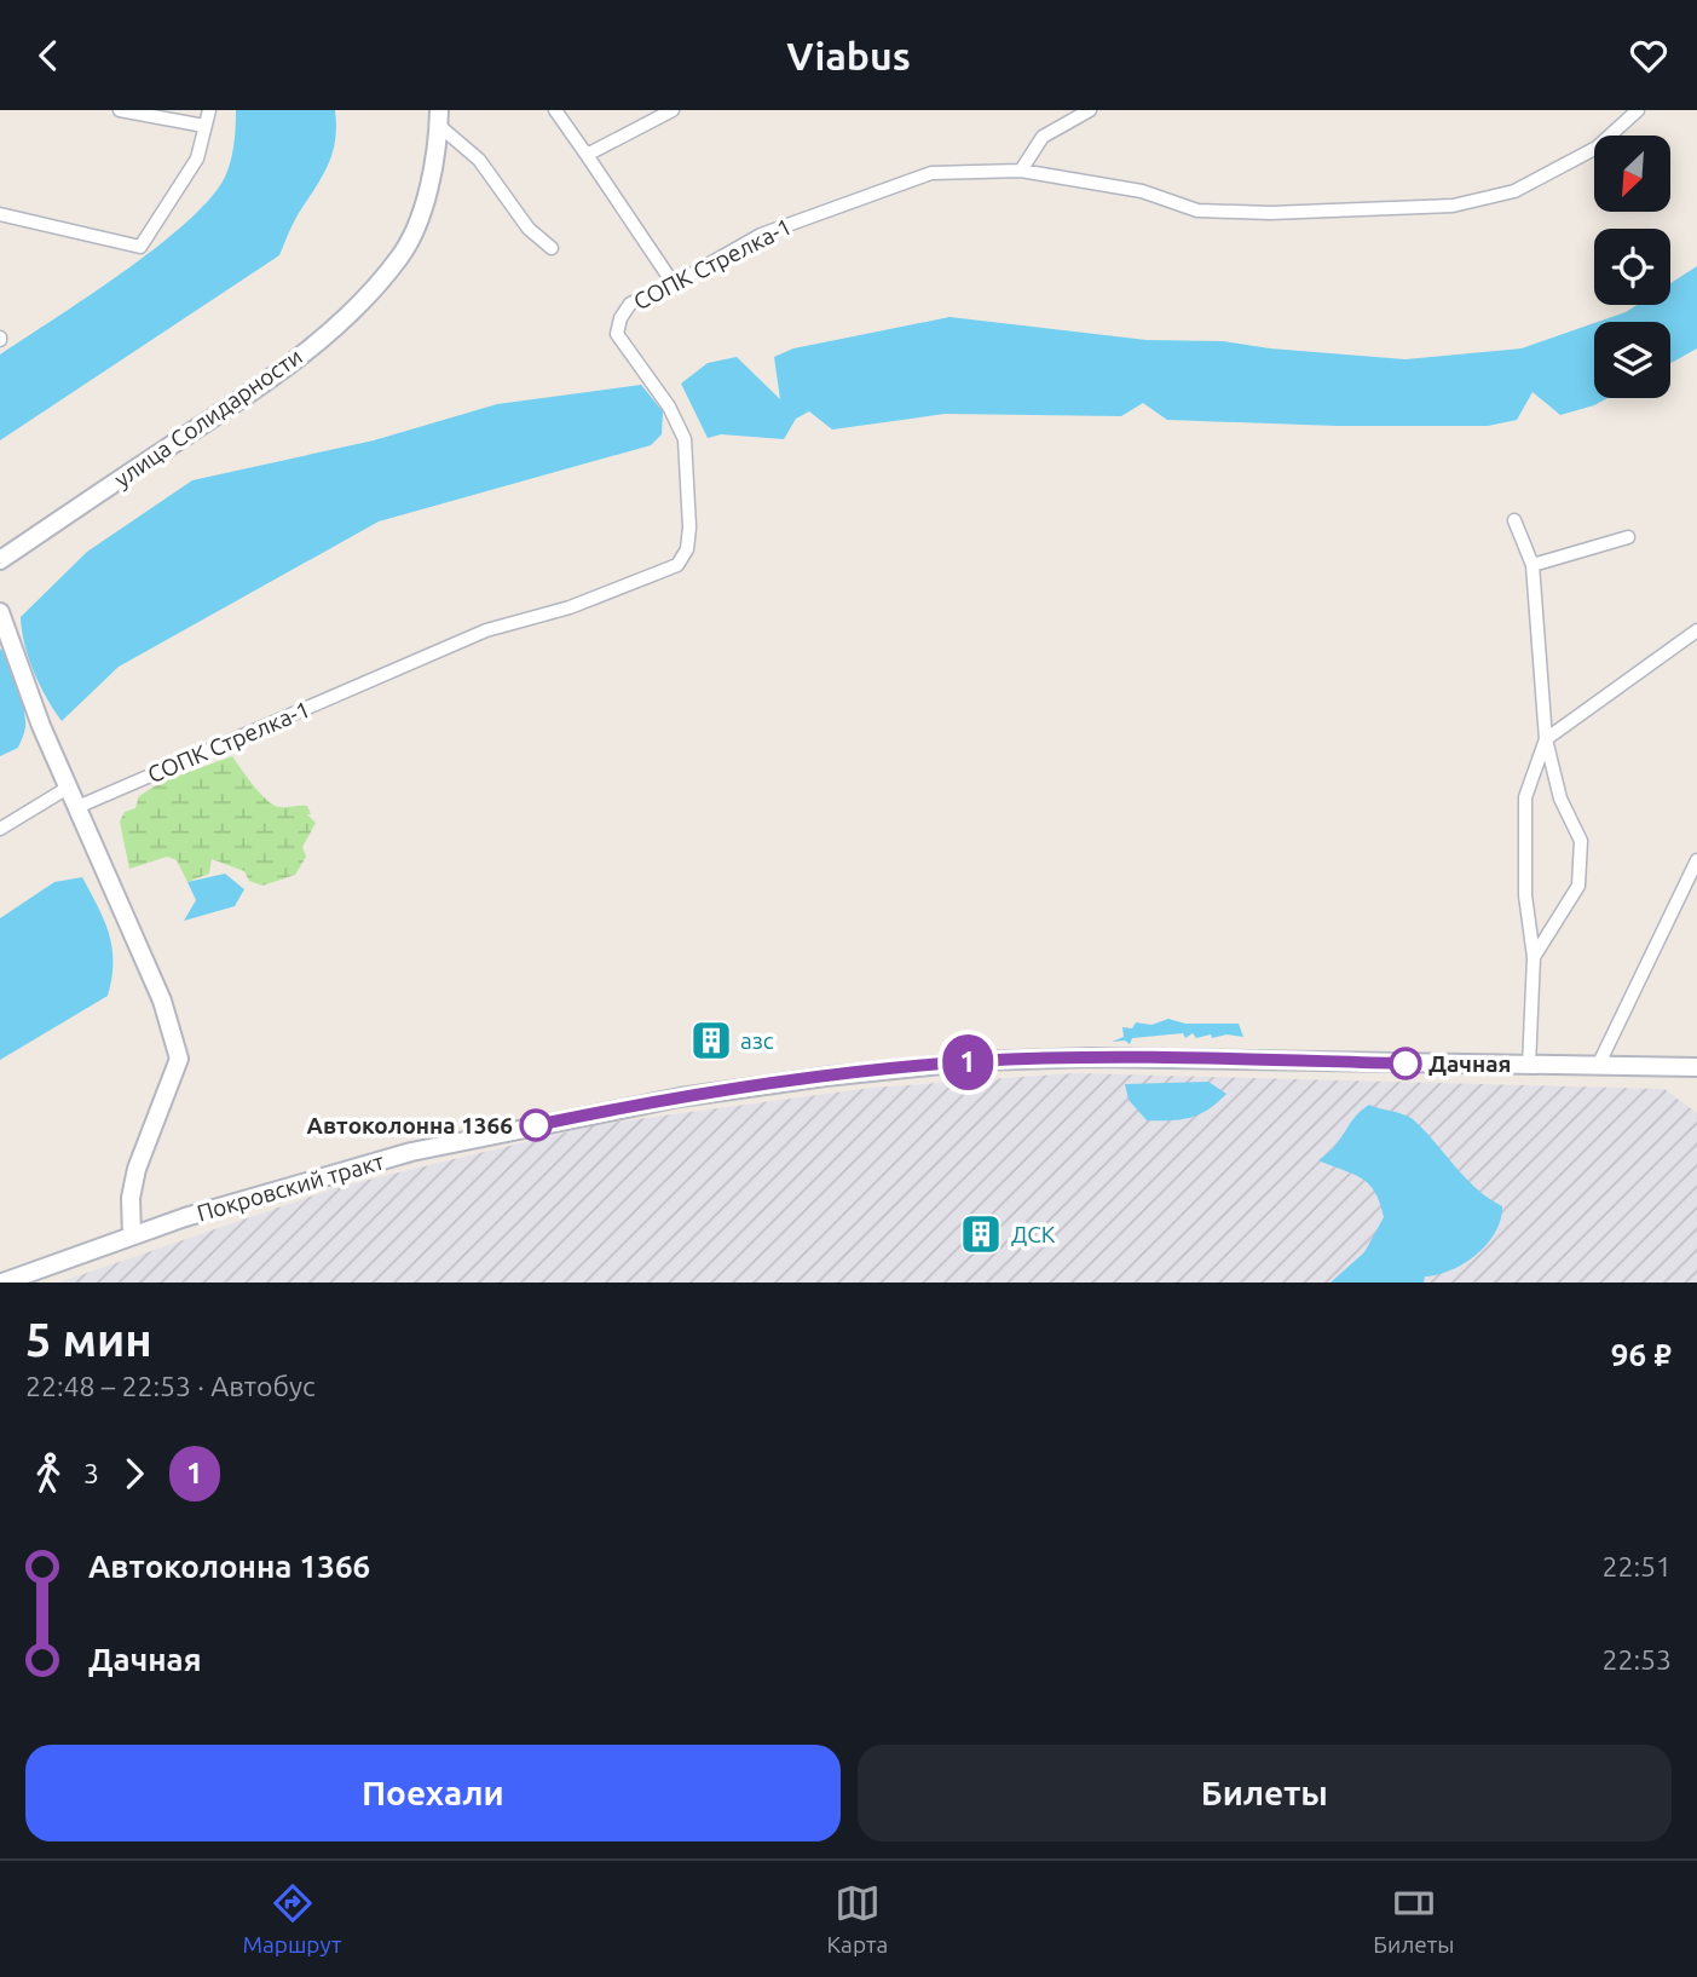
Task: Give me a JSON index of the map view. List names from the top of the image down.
{
  "streets": {
    "main road": ["улица Солидарности", "Покровский тракт"],
    "street": ["СОПК Стрелка-1"]
  },
  "places": {
    "building": ["азс", "ДСК"],
    "other": ["Дачная", "Автоколонна 1366"]
  },
  "lines": ["bus line 1"],
  "north": "bottom left",
  "page": {
    "header": "Viabus",
    "on_map": "1",
    "heading": ["5 мин", "22:48 – 22:53 · Автобус", "96 ₽"],
    "legs": ["3", "1"],
    "list": [
      {
        "name": "Автоколонна 1366",
        "value": "22:51"
      },
      {
        "name": "Дачная",
        "value": "22:53"
      }
    ],
    "buttons": ["Поехали", "Билеты"],
    "tabs": ["Маршрут", "Карта", "Билеты"]
  }
}
